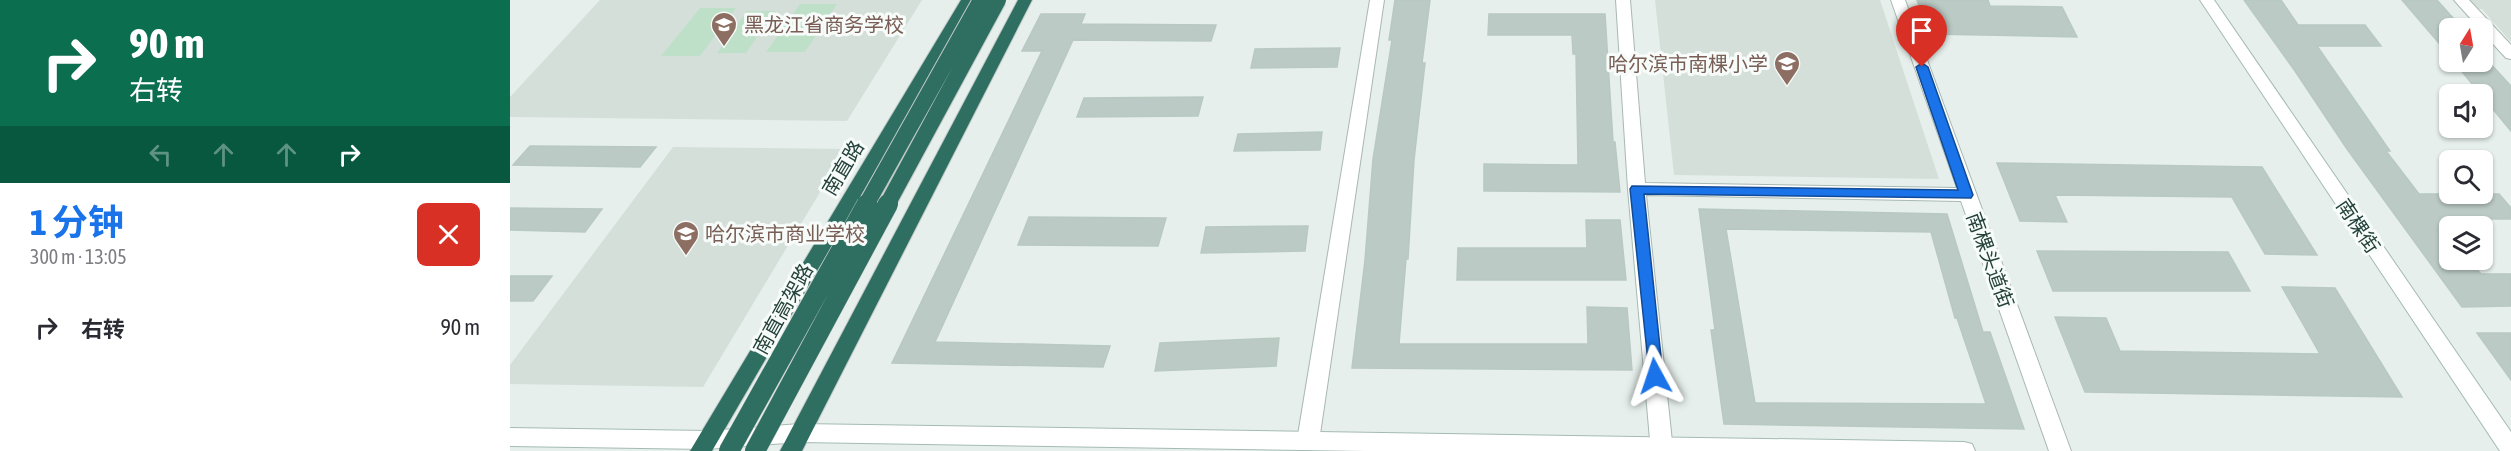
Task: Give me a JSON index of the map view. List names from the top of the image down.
{
  "streets": {
    "highway": ["南直路", "南直高架路"],
    "street": ["南棵街", "南棵头道街"]
  },
  "places": {
    "school or university": ["黑龙江省商务学校", "哈尔滨市南棵小学", "哈尔滨市商业学校"]
  },
  "north": "top",
  "page": {
    "turn": ["90 m", "右转"],
    "heading": ["1 分钟", "300 m · 13:05"],
    "list": [
      {
        "name": "右转",
        "value": "90 m"
      }
    ]
  }
}
